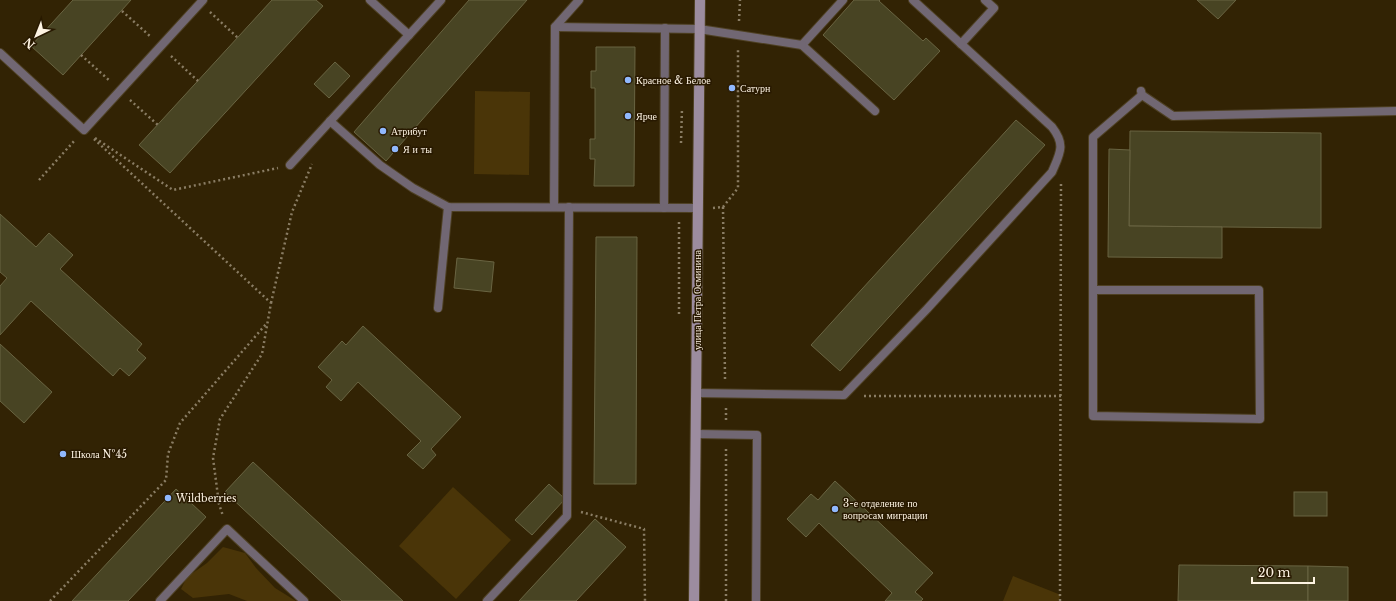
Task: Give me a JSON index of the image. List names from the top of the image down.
{
  "streets": {
    "main road": ["улица Петра Осминина"]
  },
  "places": [
    "Красное & Белое",
    "Сатурн",
    "Ярче",
    "Атрибут",
    "Я и ты",
    "Школа №45",
    "Wildberries",
    "3-е отделение по вопросам миграции"
  ],
  "scale_bar": "20 m",
  "north": "bottom left"
}
